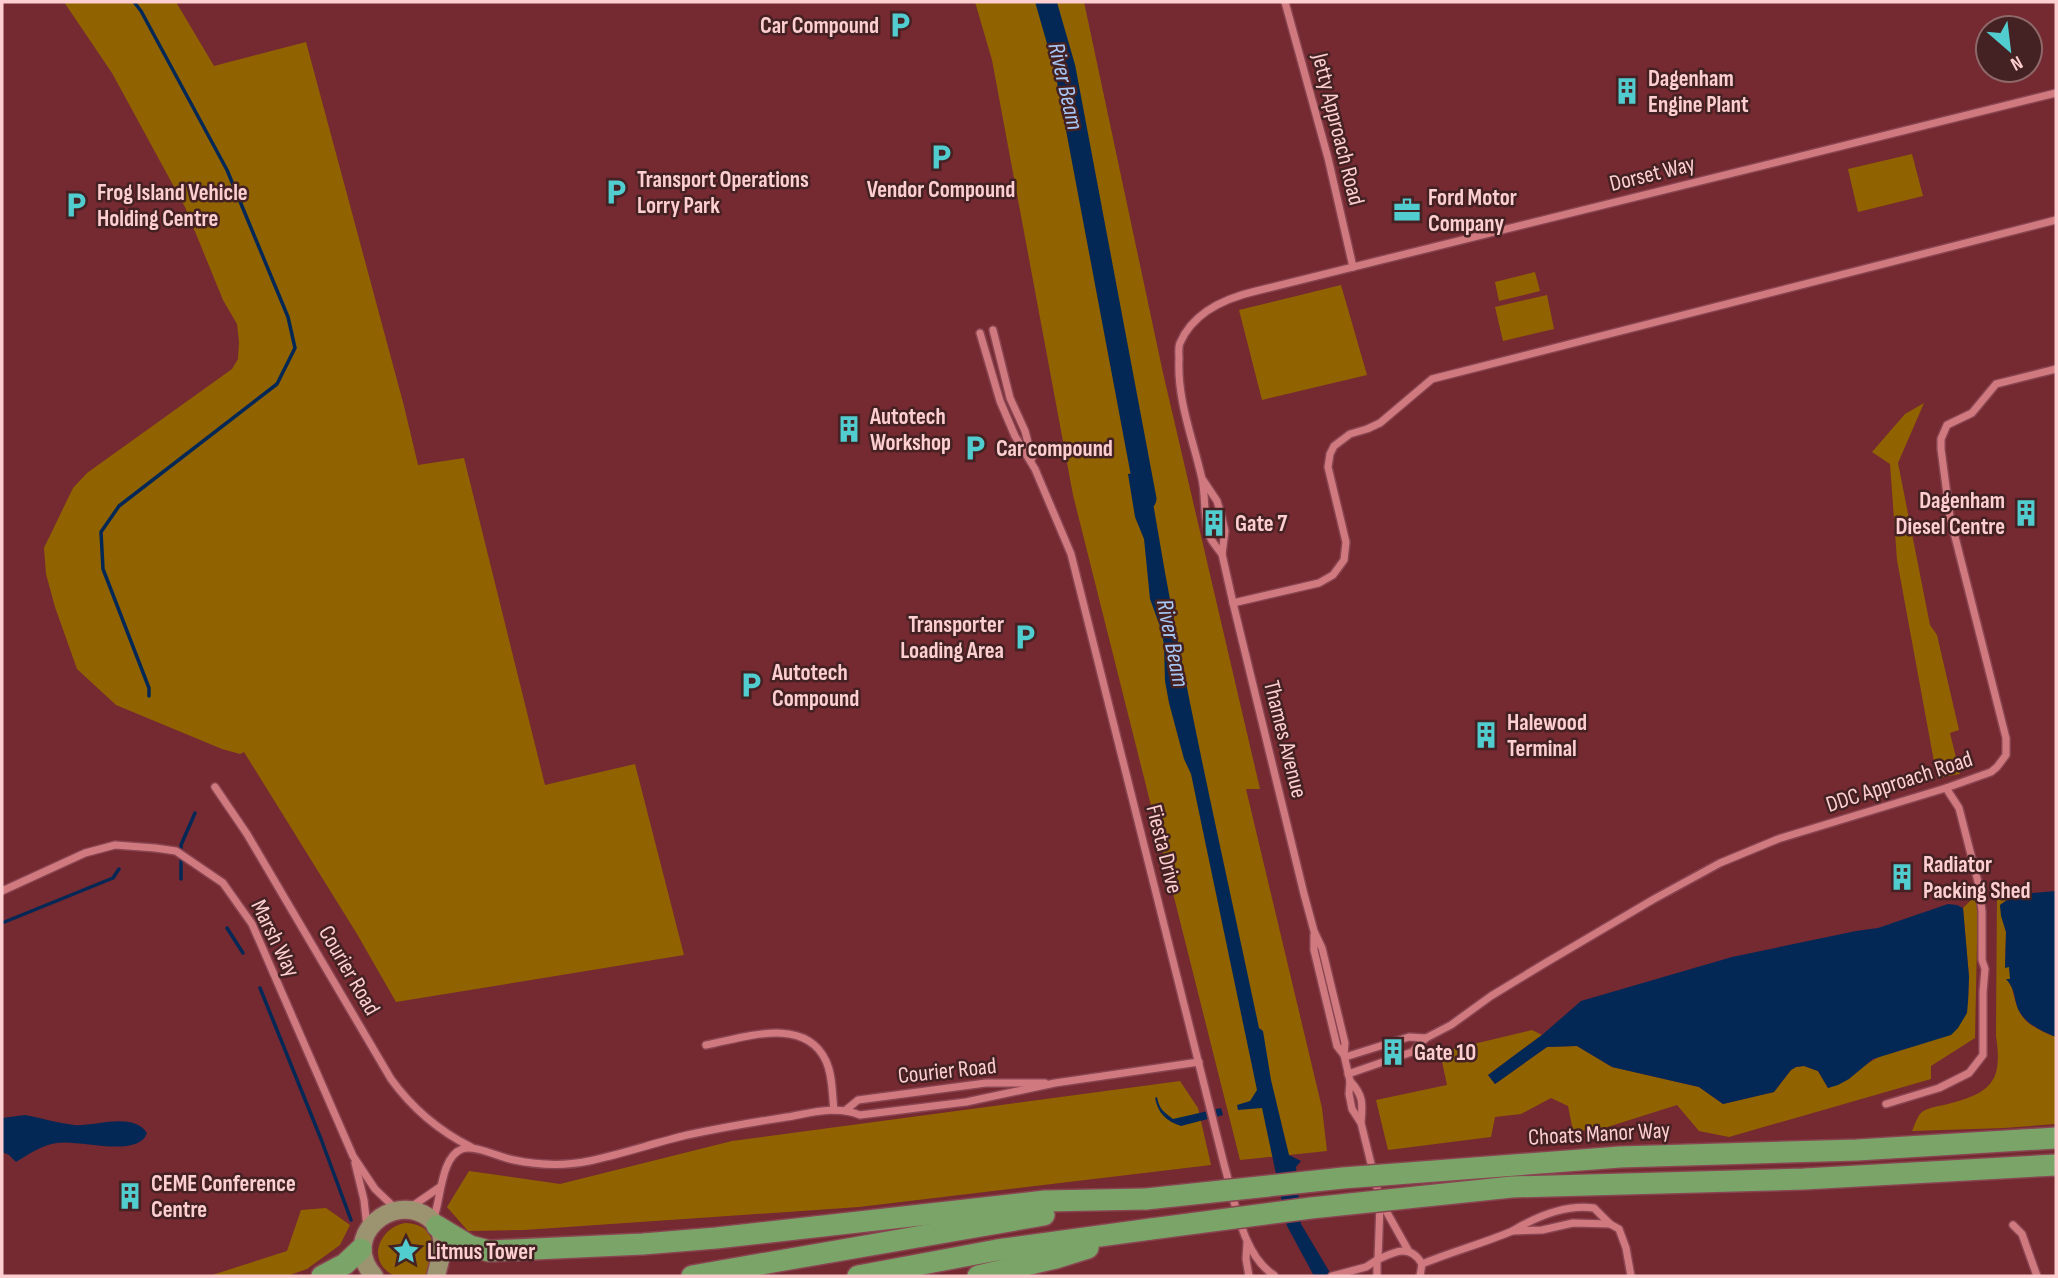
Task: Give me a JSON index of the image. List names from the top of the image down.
{
  "streets": {
    "highway": ["Choats Manor Way"],
    "street": [
      "Jetty Approach Road",
      "Dorset Way",
      "Thames Avenue",
      "DDC Approach Road",
      "Fiesta Drive",
      "Marsh Way",
      "Courier Road"
    ]
  },
  "crossings": [
    ["Jetty Approach Road", "Dorset Way"],
    ["Dorset Way", "Thames Avenue"],
    ["Thames Avenue", "DDC Approach Road"],
    ["Fiesta Drive", "Courier Road"]
  ],
  "water": ["River Beam"],
  "places": {
    "parking": [
      "Car Compound",
      "Vendor Compound",
      "Transport Operations Lorry Park",
      "Frog Island Vehicle Holding Centre",
      "Car compound",
      "Transporter Loading Area",
      "Autotech Compound"
    ],
    "building": [
      "Dagenham Engine Plant",
      "Autotech Workshop",
      "Dagenham Diesel Centre",
      "Gate 7",
      "Halewood Terminal",
      "Radiator Packing Shed",
      "Gate 10",
      "CEME Conference Centre"
    ],
    "office": ["Ford Motor Company"],
    "place": ["Litmus Tower"]
  },
  "north": "bottom right"
}
